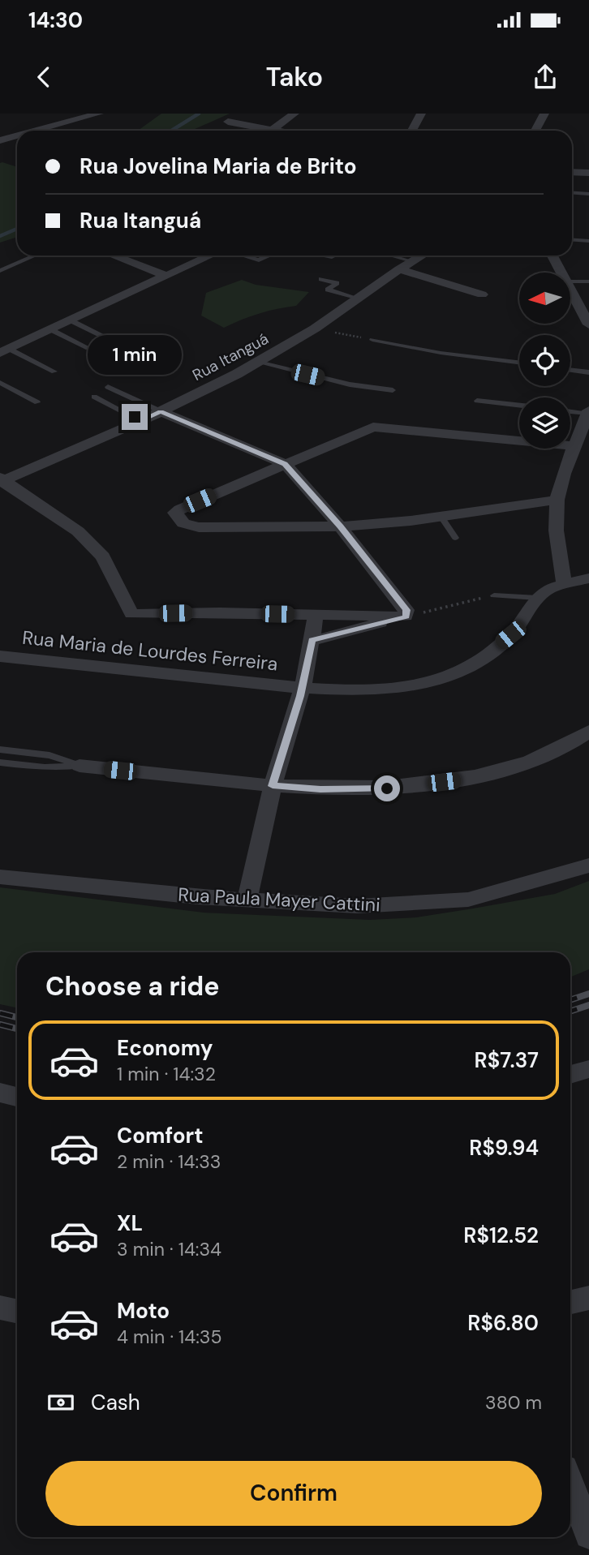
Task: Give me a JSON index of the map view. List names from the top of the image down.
{
  "streets": {
    "street": ["Rua Itanguá", "Rua Maria de Lourdes Ferreira", "Rua Paula Mayer Cattini"]
  },
  "north": "left",
  "page": {
    "status": "14:30",
    "header": "Tako",
    "banner": ["Rua Jovelina Maria de Brito", "Rua Itanguá"],
    "bubble": "1 min",
    "heading": "Choose a ride",
    "list": [
      {
        "name": "Economy",
        "note": "1 min · 14:32",
        "value": "R$7.37"
      },
      {
        "name": "Comfort",
        "note": "2 min · 14:33",
        "value": "R$9.94"
      },
      {
        "name": "XL",
        "note": "3 min · 14:34",
        "value": "R$12.52"
      },
      {
        "name": "Moto",
        "note": "4 min · 14:35",
        "value": "R$6.80"
      }
    ],
    "pay": ["Cash", "380 m"],
    "buttons": "Confirm"
  }
}
